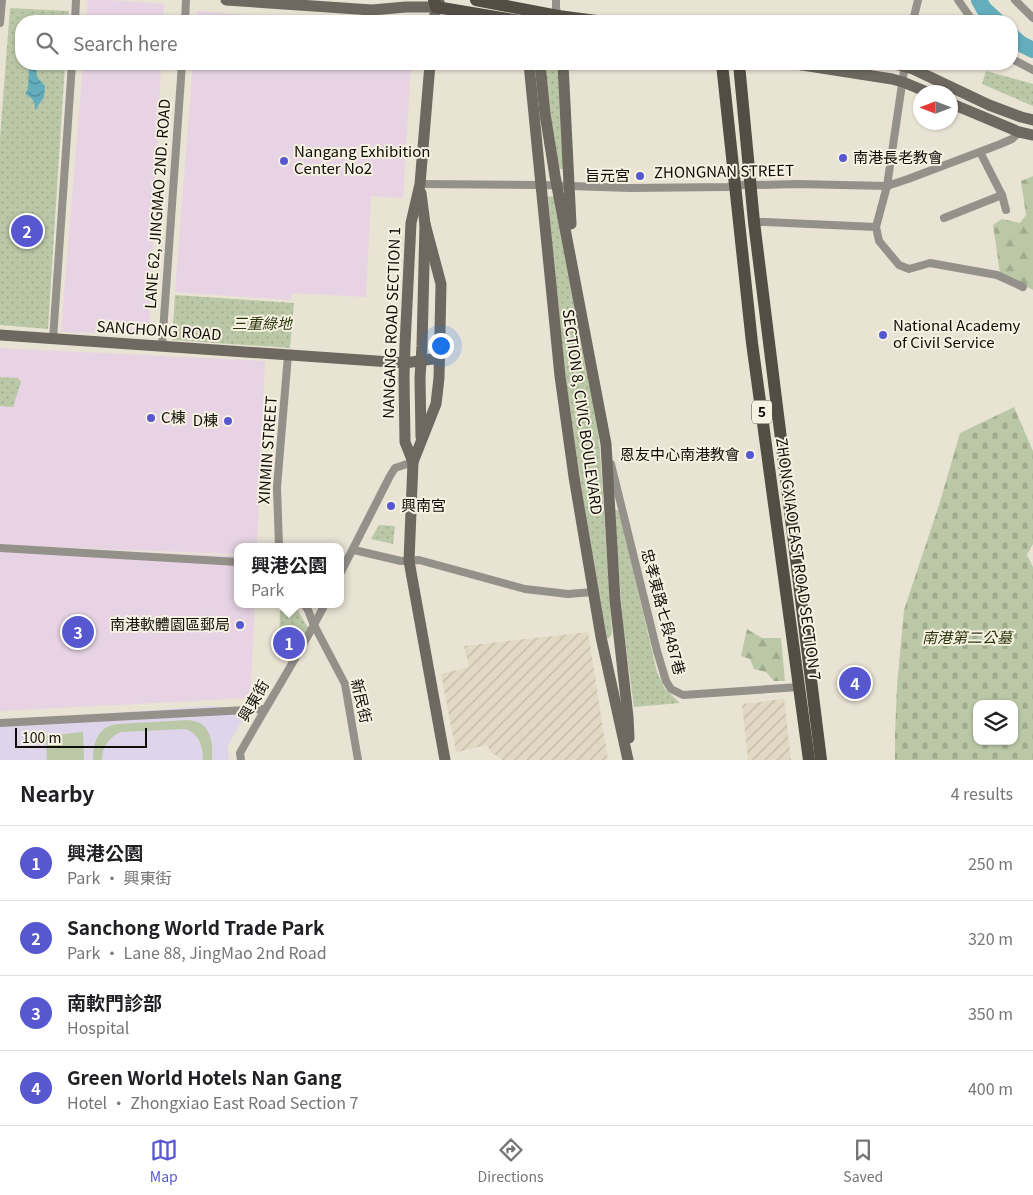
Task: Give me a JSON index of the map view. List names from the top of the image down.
{
  "streets": {
    "main road": ["5", "ZHONGXIAO EAST ROAD SECTION 7"],
    "street": [
      "ZHONGNAN STREET",
      "LANE 62, JINGMAO 2ND. ROAD",
      "NANGANG ROAD SECTION 1",
      "SANCHONG ROAD",
      "SECTION 8, CIVIC BOULEVARD",
      "XINMIN STREET",
      "忠孝東路七段487巷",
      "興東街",
      "新民街"
    ]
  },
  "crossings": [
    ["ZHONGNAN STREET", "NANGANG ROAD SECTION 1"],
    ["ZHONGNAN STREET", "SECTION 8, CIVIC BOULEVARD"],
    ["ZHONGNAN STREET", "ZHONGXIAO EAST ROAD SECTION 7"],
    ["LANE 62, JINGMAO 2ND. ROAD", "SANCHONG ROAD"],
    ["NANGANG ROAD SECTION 1", "SANCHONG ROAD"],
    ["SANCHONG ROAD", "XINMIN STREET"],
    ["SECTION 8, CIVIC BOULEVARD", "忠孝東路七段487巷"],
    ["ZHONGXIAO EAST ROAD SECTION 7", "忠孝東路七段487巷"],
    ["興東街", "新民街"]
  ],
  "parks": ["三重綠地", "南港第二公墓"],
  "places": [
    "南港長老教會",
    "Nangang Exhibition Center No2",
    "旨元宮",
    "National Academy of Civil Service",
    "C棟",
    "D棟",
    "恩友中心南港教會",
    "興南宮",
    "南港軟體園區郵局"
  ],
  "scale_bar": "100 m",
  "north": "left",
  "page": {
    "search": "Search here",
    "pins": [
      "2",
      "3",
      "1",
      "4"
    ],
    "popup": ["興港公園", "Park"],
    "scale": "100 m",
    "heading": ["Nearby", "4 results"],
    "list": [
      {
        "mark": "1",
        "name": "興港公園",
        "note": "Park · 興東街",
        "value": "250 m"
      },
      {
        "mark": "2",
        "name": "Sanchong World Trade Park",
        "note": "Park · Lane 88, JingMao 2nd Road",
        "value": "320 m"
      },
      {
        "mark": "3",
        "name": "南軟門診部",
        "note": "Hospital",
        "value": "350 m"
      },
      {
        "mark": "4",
        "name": "Green World Hotels Nan Gang",
        "note": "Hotel · Zhongxiao East Road Section 7",
        "value": "400 m"
      }
    ],
    "nav": ["Map", "Directions", "Saved"]
  }
}
